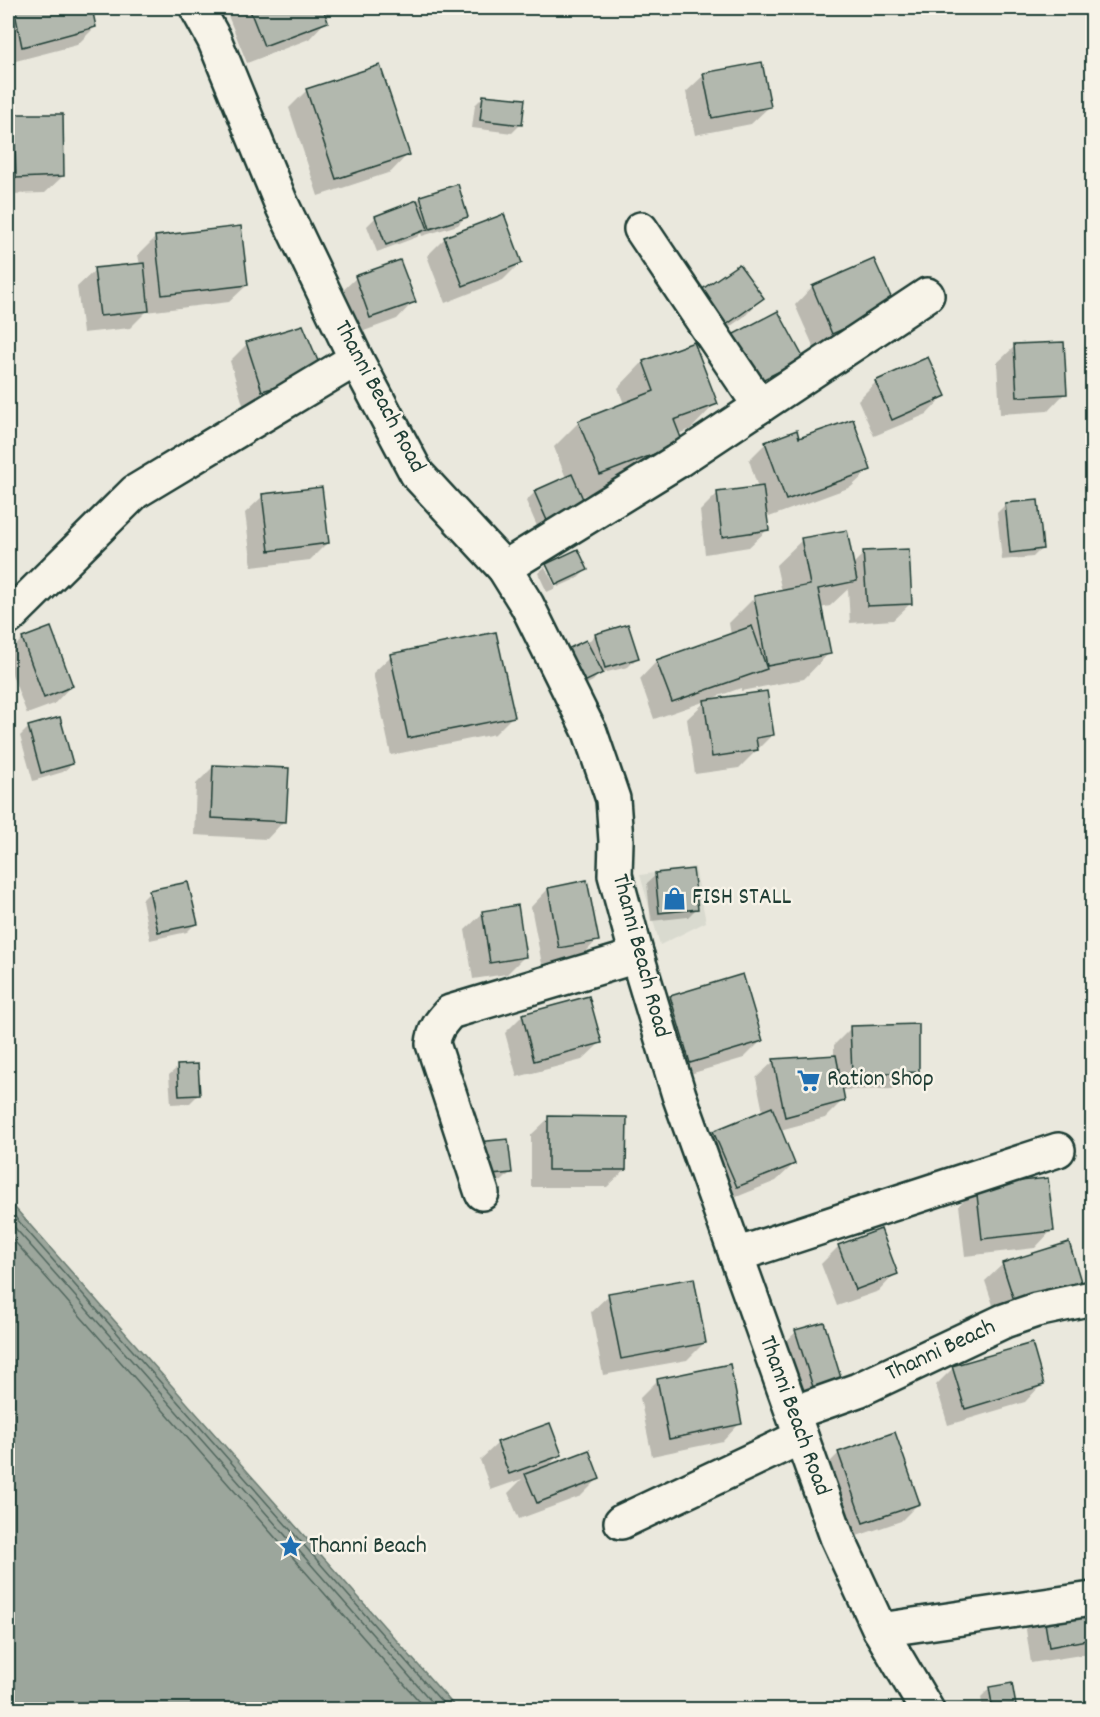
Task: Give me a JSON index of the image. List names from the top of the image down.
{
  "streets": {
    "street": ["Thanni Beach Road", "Thanni Beach"]
  },
  "crossings": [
    ["Thanni Beach Road", "Thanni Beach"]
  ],
  "places": {
    "shop": ["FISH STALL"],
    "supermarket": ["Ration Shop"],
    "place": ["Thanni Beach"]
  }
}
